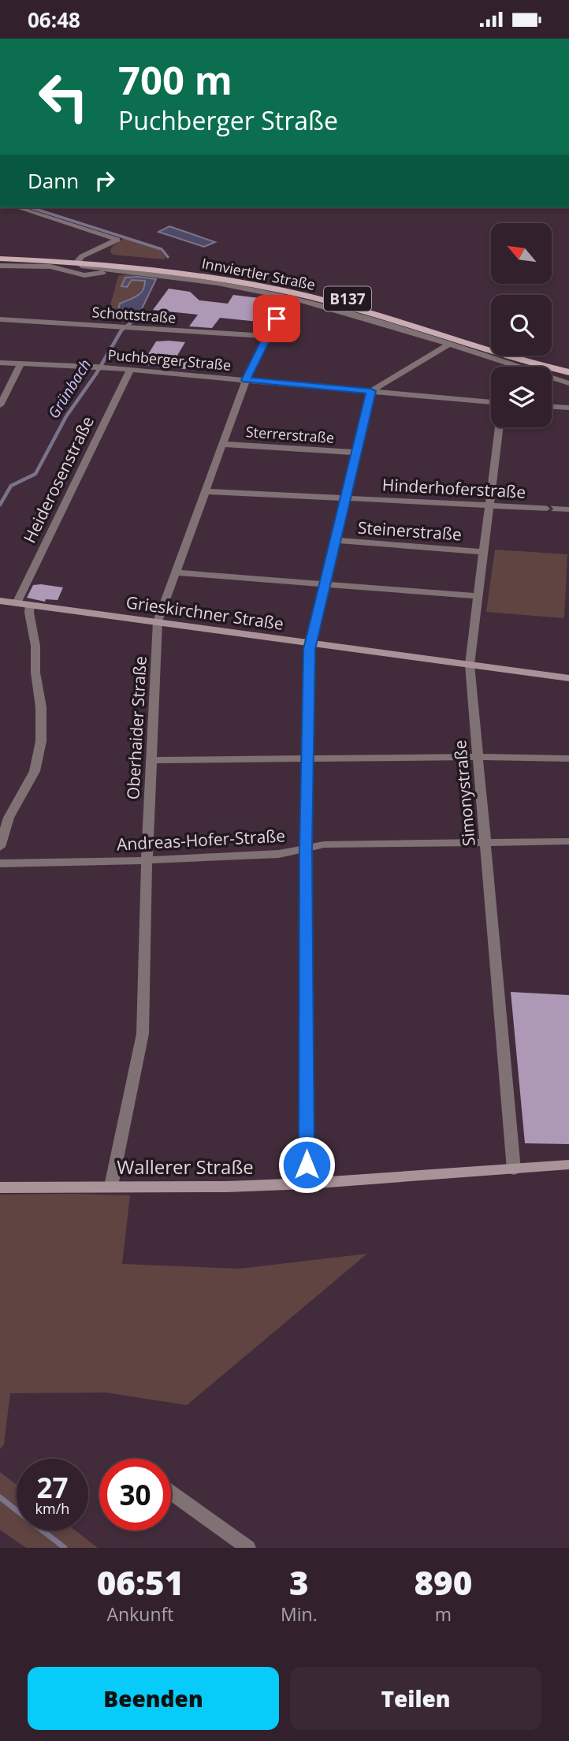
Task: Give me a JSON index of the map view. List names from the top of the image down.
{
  "streets": {
    "main road": [
      "Innviertler Straße",
      "B137",
      "Grieskirchner Straße",
      "Wallerer Straße"
    ],
    "street": [
      "Schottstraße",
      "Puchberger Straße",
      "Sterrerstraße",
      "Heiderosenstraße",
      "Hinderhoferstraße",
      "Steinerstraße",
      "Oberhaider Straße",
      "Simonystraße",
      "Andreas-Hofer-Straße"
    ]
  },
  "crossings": [
    ["Schottstraße", "Oberhaider Straße"],
    ["Puchberger Straße", "Heiderosenstraße"],
    ["Puchberger Straße", "Oberhaider Straße"],
    ["Sterrerstraße", "Oberhaider Straße"],
    ["Heiderosenstraße", "Grieskirchner Straße"],
    ["Hinderhoferstraße", "Oberhaider Straße"],
    ["Hinderhoferstraße", "Simonystraße"],
    ["Steinerstraße", "Simonystraße"],
    ["Grieskirchner Straße", "Oberhaider Straße"],
    ["Grieskirchner Straße", "Simonystraße"],
    ["Oberhaider Straße", "Andreas-Hofer-Straße"],
    ["Oberhaider Straße", "Wallerer Straße"],
    ["Simonystraße", "Andreas-Hofer-Straße"],
    ["Simonystraße", "Wallerer Straße"]
  ],
  "water": ["Grünbach"],
  "north": "top left",
  "page": {
    "status": "06:48",
    "turn": ["700 m", "Puchberger Straße"],
    "then": "Dann",
    "speed": "27 km/h",
    "limit": "30",
    "eta": [
      "06:51",
      "Ankunft",
      "3",
      "Min.",
      "890",
      "m"
    ],
    "buttons": ["Beenden", "Teilen"]
  }
}
